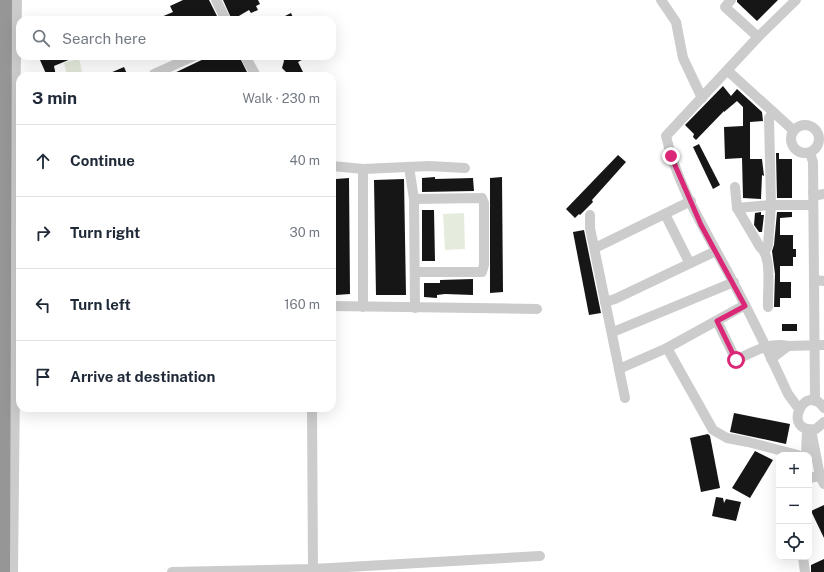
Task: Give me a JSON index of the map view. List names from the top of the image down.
{
  "page": {
    "search": "Search here",
    "heading": ["3 min", "Walk · 230 m"],
    "list": [
      ["Continue", "40 m"],
      ["Turn right", "30 m"],
      ["Turn left", "160 m"],
      "Arrive at destination"
    ],
    "map_buttons": ["+", "−"]
  }
}
